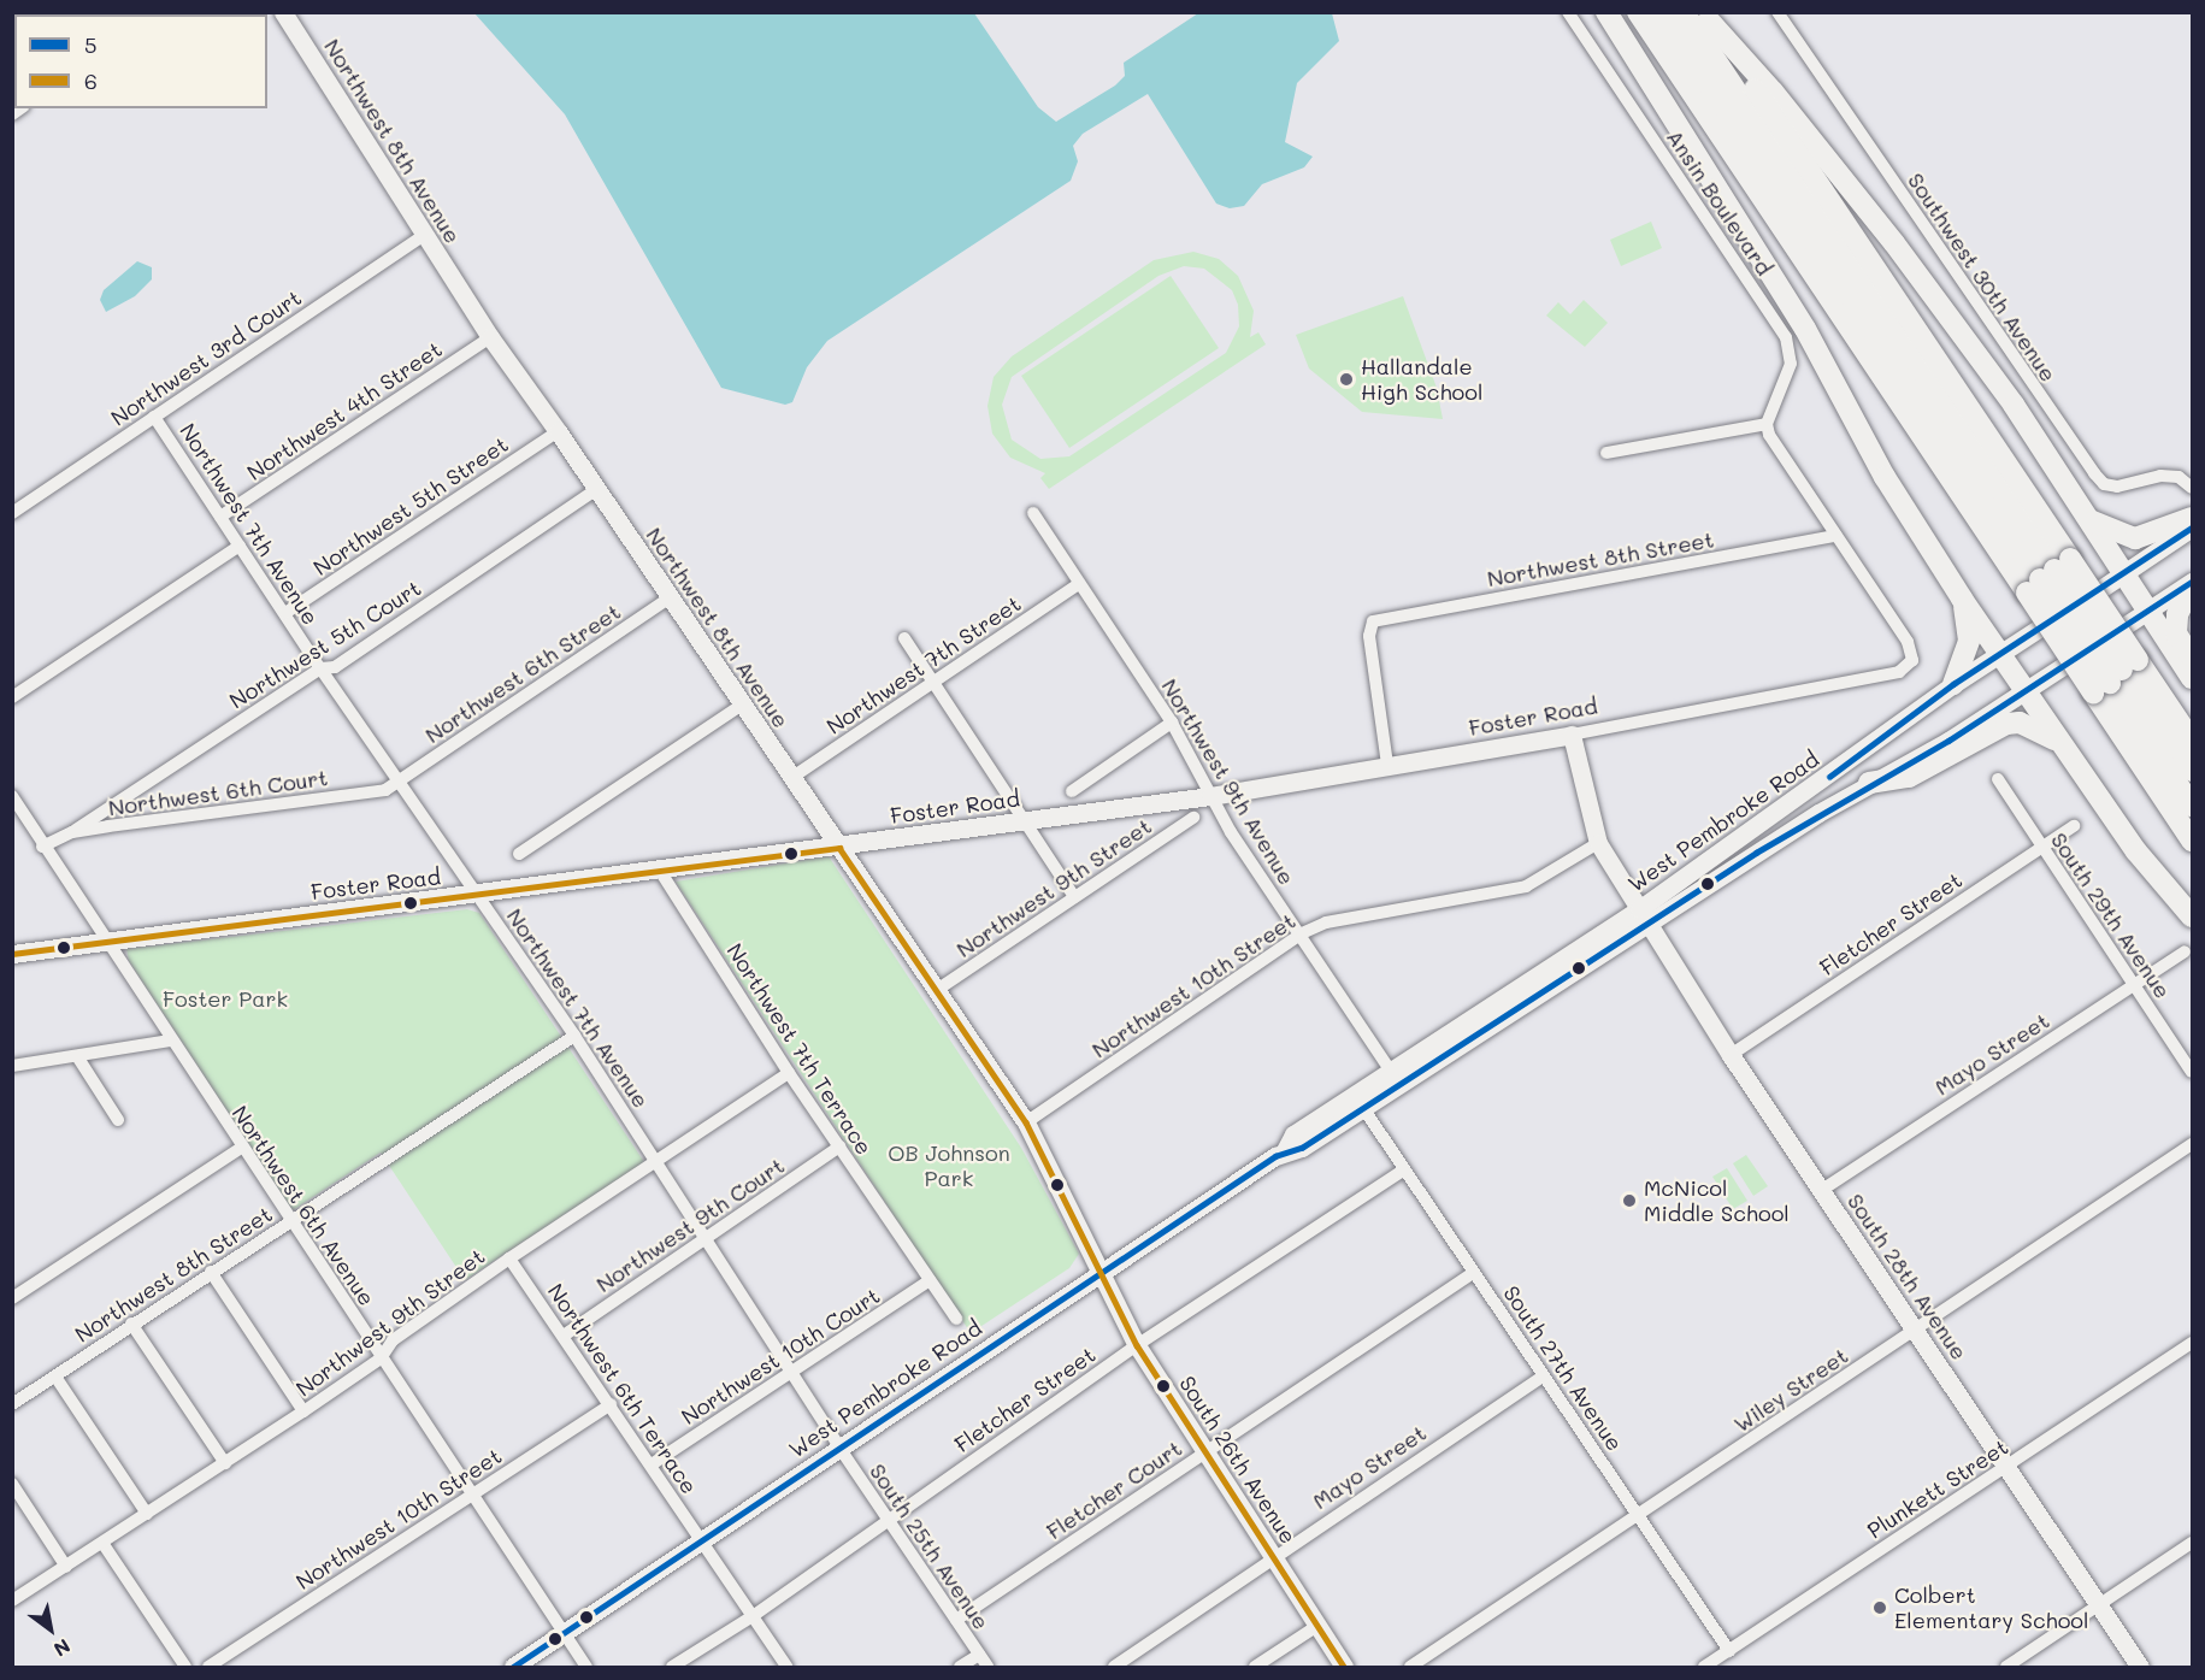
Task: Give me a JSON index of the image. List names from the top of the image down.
{
  "streets": {
    "street": [
      "Northwest 8th Avenue",
      "Ansin Boulevard",
      "Southwest 30th Avenue",
      "Northwest 3rd Court",
      "Northwest 4th Street",
      "Northwest 5th Street",
      "Northwest 7th Avenue",
      "Northwest 8th Street",
      "Northwest 5th Court",
      "Northwest 7th Street",
      "Northwest 6th Street",
      "Foster Road",
      "Northwest 9th Avenue",
      "Northwest 6th Court",
      "West Pembroke Road",
      "Northwest 9th Street",
      "South 29th Avenue",
      "Fletcher Street",
      "Northwest 10th Street",
      "Northwest 7th Terrace",
      "Mayo Street",
      "Northwest 6th Avenue",
      "Northwest 9th Court",
      "South 28th Avenue",
      "Northwest 10th Court",
      "South 27th Avenue",
      "Northwest 6th Terrace",
      "Wiley Street",
      "South 26th Avenue",
      "Plunkett Street",
      "Fletcher Court",
      "South 25th Avenue"
    ]
  },
  "crossings": [
    ["Northwest 8th Avenue", "Northwest 3rd Court"],
    ["Northwest 8th Avenue", "Northwest 4th Street"],
    ["Northwest 8th Avenue", "Northwest 5th Street"],
    ["Northwest 8th Avenue", "Northwest 5th Court"],
    ["Northwest 8th Avenue", "Northwest 7th Street"],
    ["Northwest 8th Avenue", "Northwest 6th Street"],
    ["Northwest 8th Avenue", "Foster Road"],
    ["Northwest 8th Avenue", "West Pembroke Road"],
    ["Northwest 8th Avenue", "Northwest 9th Street"],
    ["Northwest 8th Avenue", "Northwest 10th Street"],
    ["Northwest 8th Avenue", "South 26th Avenue"],
    ["Northwest 3rd Court", "Northwest 7th Avenue"],
    ["Northwest 4th Street", "Northwest 7th Avenue"],
    ["Northwest 5th Street", "Northwest 7th Avenue"],
    ["Northwest 7th Avenue", "Northwest 8th Street"],
    ["Northwest 7th Avenue", "Northwest 5th Court"],
    ["Northwest 7th Avenue", "Northwest 6th Street"],
    ["Northwest 7th Avenue", "Foster Road"],
    ["Northwest 7th Avenue", "Northwest 6th Court"],
    ["Northwest 7th Avenue", "West Pembroke Road"],
    ["Northwest 7th Avenue", "Northwest 9th Street"],
    ["Northwest 7th Avenue", "Northwest 9th Court"],
    ["Northwest 7th Avenue", "Northwest 10th Court"],
    ["Northwest 7th Avenue", "South 25th Avenue"],
    ["Northwest 8th Street", "Foster Road"],
    ["Northwest 8th Street", "Northwest 6th Avenue"],
    ["Northwest 5th Court", "Northwest 6th Court"],
    ["Northwest 7th Street", "Northwest 9th Avenue"],
    ["Northwest 6th Street", "Northwest 6th Court"],
    ["Foster Road", "Northwest 9th Avenue"],
    ["Foster Road", "Northwest 7th Terrace"],
    ["Foster Road", "Northwest 6th Avenue"],
    ["Foster Road", "South 28th Avenue"],
    ["Northwest 9th Avenue", "West Pembroke Road"],
    ["Northwest 9th Avenue", "Northwest 10th Street"],
    ["Northwest 6th Court", "Northwest 6th Avenue"],
    ["West Pembroke Road", "Northwest 6th Avenue"],
    ["West Pembroke Road", "South 28th Avenue"],
    ["West Pembroke Road", "South 27th Avenue"],
    ["West Pembroke Road", "Northwest 6th Terrace"],
    ["West Pembroke Road", "South 26th Avenue"],
    ["West Pembroke Road", "South 25th Avenue"],
    ["Northwest 9th Street", "Northwest 7th Terrace"],
    ["Northwest 9th Street", "Northwest 6th Avenue"],
    ["Northwest 9th Street", "Northwest 6th Terrace"],
    ["South 29th Avenue", "Fletcher Street"],
    ["South 29th Avenue", "Mayo Street"],
    ["Fletcher Street", "South 28th Avenue"],
    ["Fletcher Street", "South 27th Avenue"],
    ["Fletcher Street", "Northwest 6th Terrace"],
    ["Fletcher Street", "South 26th Avenue"],
    ["Fletcher Street", "South 25th Avenue"],
    ["Northwest 10th Street", "Northwest 6th Avenue"],
    ["Northwest 10th Street", "South 28th Avenue"],
    ["Northwest 10th Street", "Northwest 6th Terrace"],
    ["Northwest 7th Terrace", "Northwest 9th Court"],
    ["Northwest 7th Terrace", "Northwest 10th Court"],
    ["Mayo Street", "South 28th Avenue"],
    ["Mayo Street", "South 27th Avenue"],
    ["Mayo Street", "South 26th Avenue"],
    ["Northwest 9th Court", "Northwest 6th Terrace"],
    ["South 28th Avenue", "Wiley Street"],
    ["South 28th Avenue", "Plunkett Street"],
    ["Northwest 10th Court", "Northwest 6th Terrace"],
    ["South 27th Avenue", "Wiley Street"],
    ["South 27th Avenue", "Plunkett Street"],
    ["South 27th Avenue", "Fletcher Court"],
    ["South 26th Avenue", "Fletcher Court"],
    ["Fletcher Court", "South 25th Avenue"]
  ],
  "parks": ["Foster Park", "OB Johnson Park"],
  "places": ["Hallandale High School", "McNicol Middle School", "Colbert Elementary School"],
  "lines": ["transit line 5", "transit line 6"],
  "legend": ["5", "6"],
  "north": "bottom right"
}
